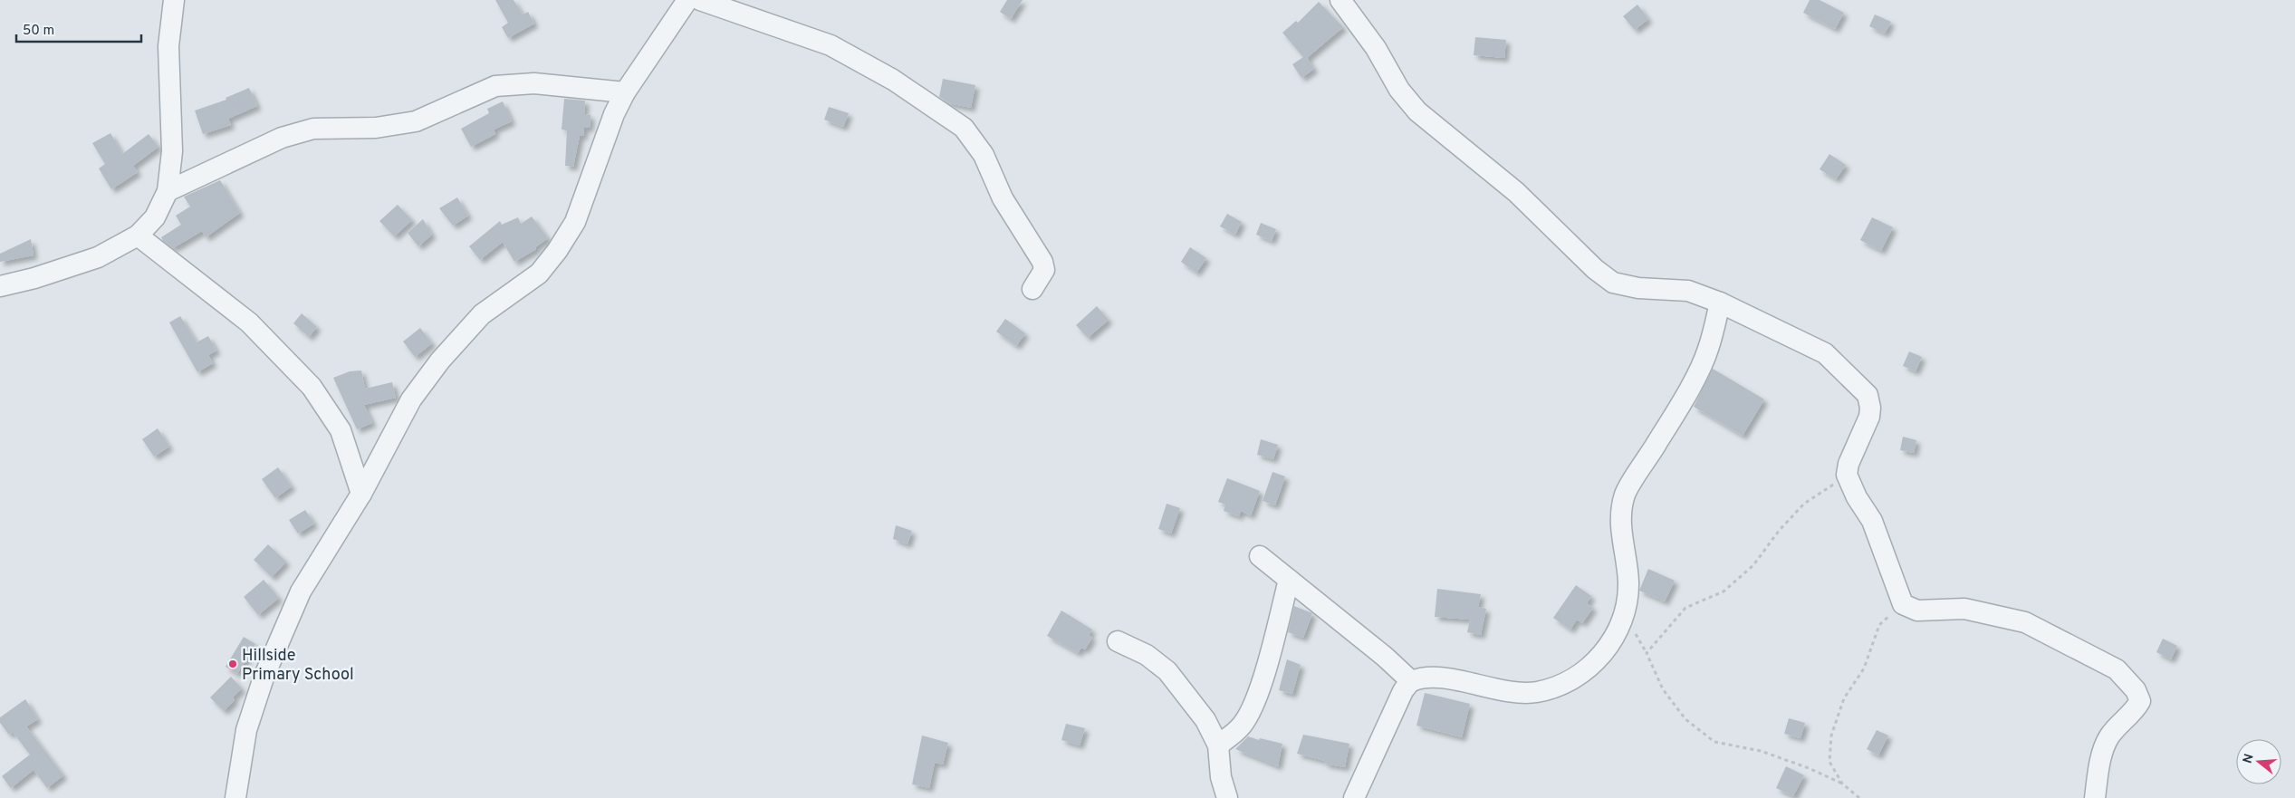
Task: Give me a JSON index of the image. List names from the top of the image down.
{
  "places": ["Hillside Primary School"],
  "scale_bar": "50 m",
  "north": "left"
}
